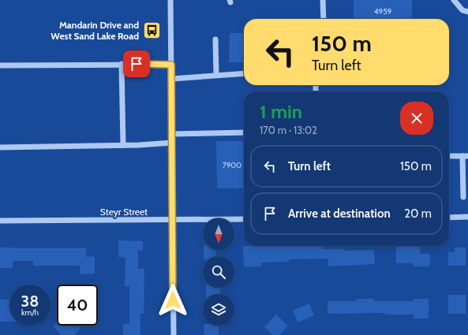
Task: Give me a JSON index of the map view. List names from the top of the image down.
{
  "streets": {
    "street": ["Steyr Street"]
  },
  "places": {
    "bus stop": ["Mandarin Drive and West Sand Lake Road"]
  },
  "house_numbers": ["4959", "7900"],
  "north": "bottom",
  "page": {
    "turn": ["150 m", "Turn left"],
    "heading": ["1 min", "170 m · 13:02"],
    "list": [
      {
        "name": "Turn left",
        "value": "150 m"
      },
      {
        "name": "Arrive at destination",
        "value": "20 m"
      }
    ],
    "speed": "38 km/h",
    "limit": "40"
  }
}
